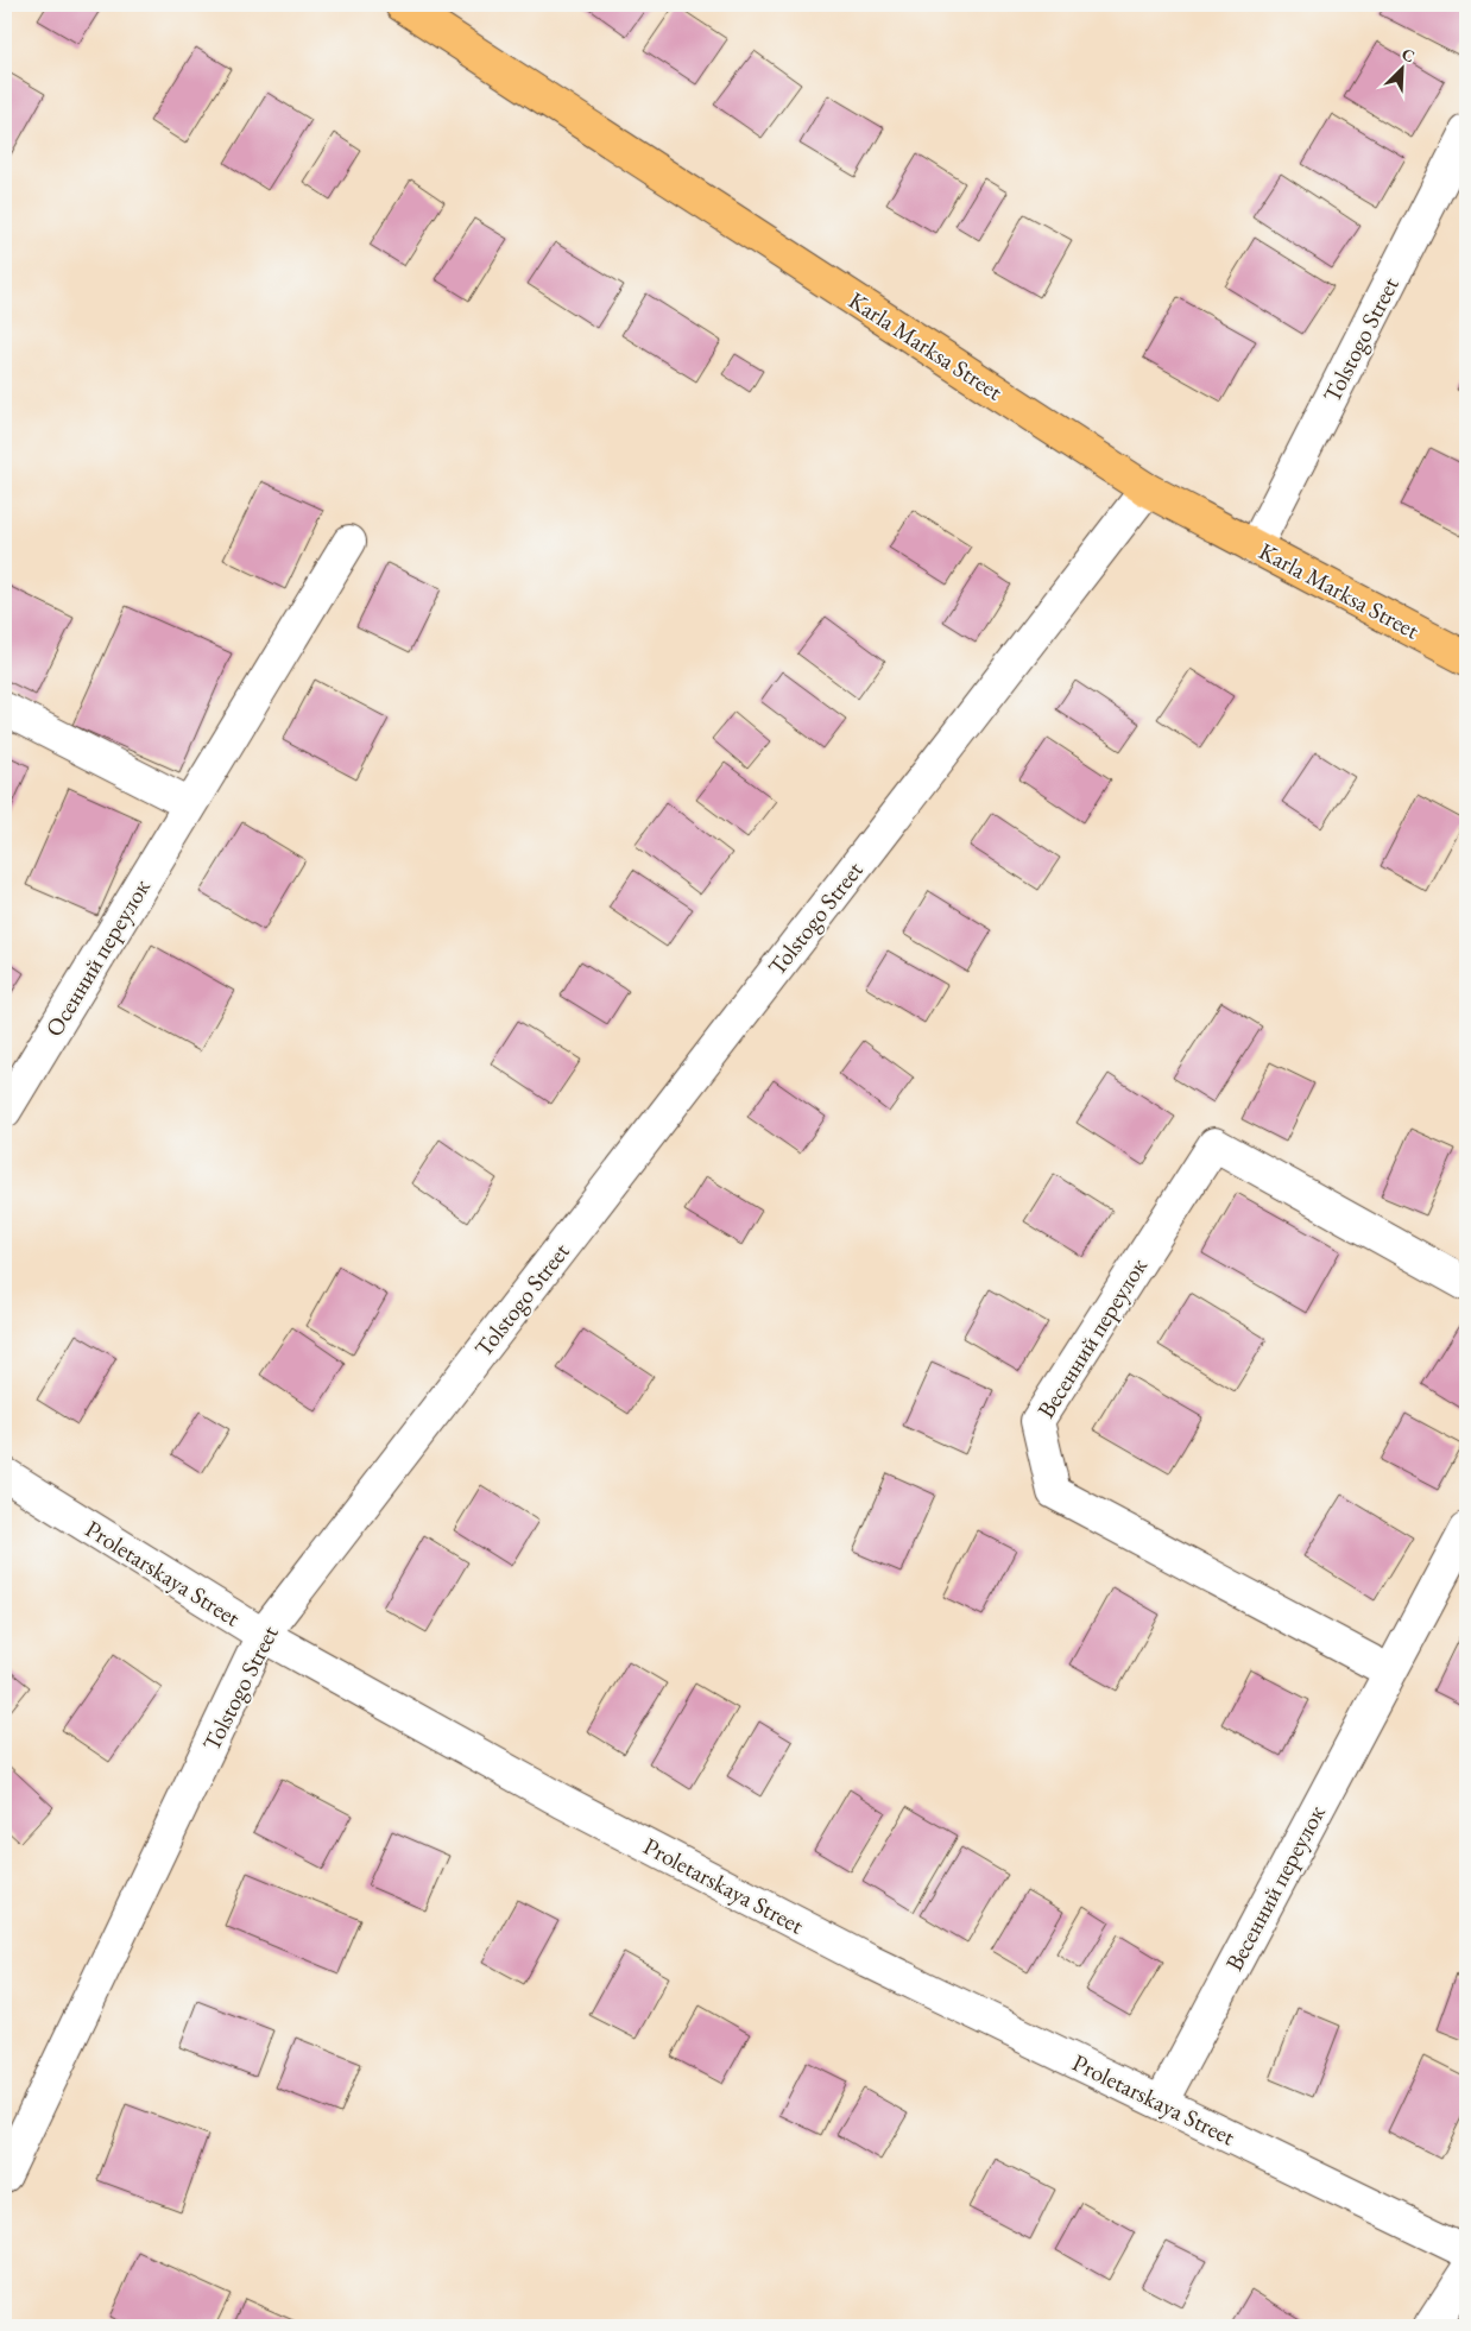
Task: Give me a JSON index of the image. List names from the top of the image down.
{
  "streets": {
    "main road": ["Karla Marksa Street"],
    "street": [
      "Tolstogo Street",
      "Осенний переулок",
      "Весенний переулок",
      "Proletarskaya Street"
    ]
  },
  "crossings": [
    ["Tolstogo Street", "Karla Marksa Street"],
    ["Tolstogo Street", "Proletarskaya Street"],
    ["Весенний переулок", "Proletarskaya Street"]
  ],
  "north": "top right"
}
